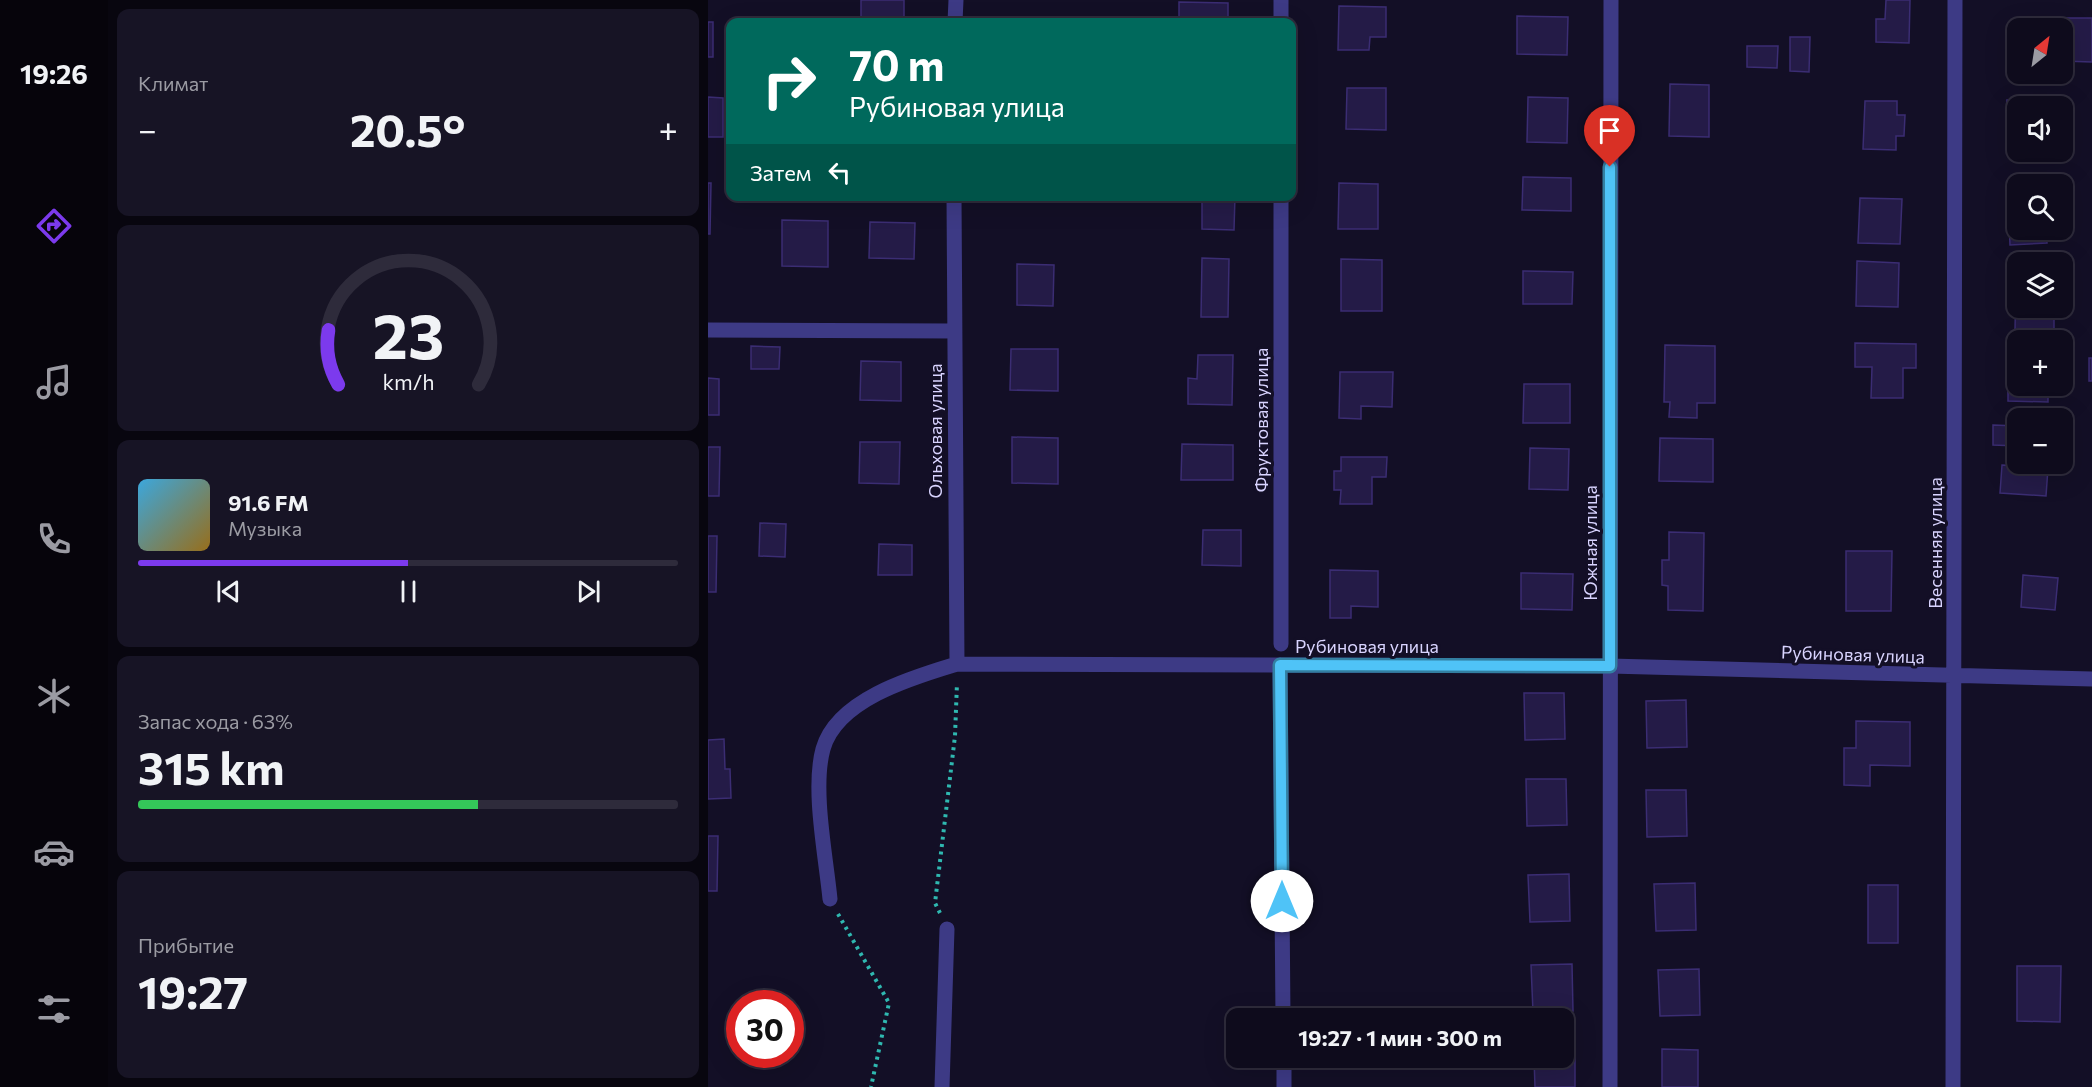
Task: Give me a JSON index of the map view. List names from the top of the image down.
{
  "streets": {
    "street": [
      "Фруктовая улица",
      "Ольховая улица",
      "Южная улица",
      "Весенняя улица",
      "Рубиновая улица"
    ]
  },
  "crossings": [
    ["Ольховая улица", "Рубиновая улица"],
    ["Южная улица", "Рубиновая улица"],
    ["Весенняя улица", "Рубиновая улица"]
  ],
  "north": "top right",
  "page": {
    "tabs": "19:26",
    "tile": [
      "Климат",
      ["Запас хода · 63%", "315 km"],
      ["Прибытие", "19:27"]
    ],
    "map_buttons": ["+", "−"],
    "turn": ["70 m", "Рубиновая улица"],
    "heat": ["−", "20.5°", "+"],
    "then": "Затем",
    "song": ["91.6 FM", "Музыка"],
    "limit": "30",
    "trip": "19:27 · 1 мин · 300 m",
    "gauge": ["23", "km/h"]
  }
}
